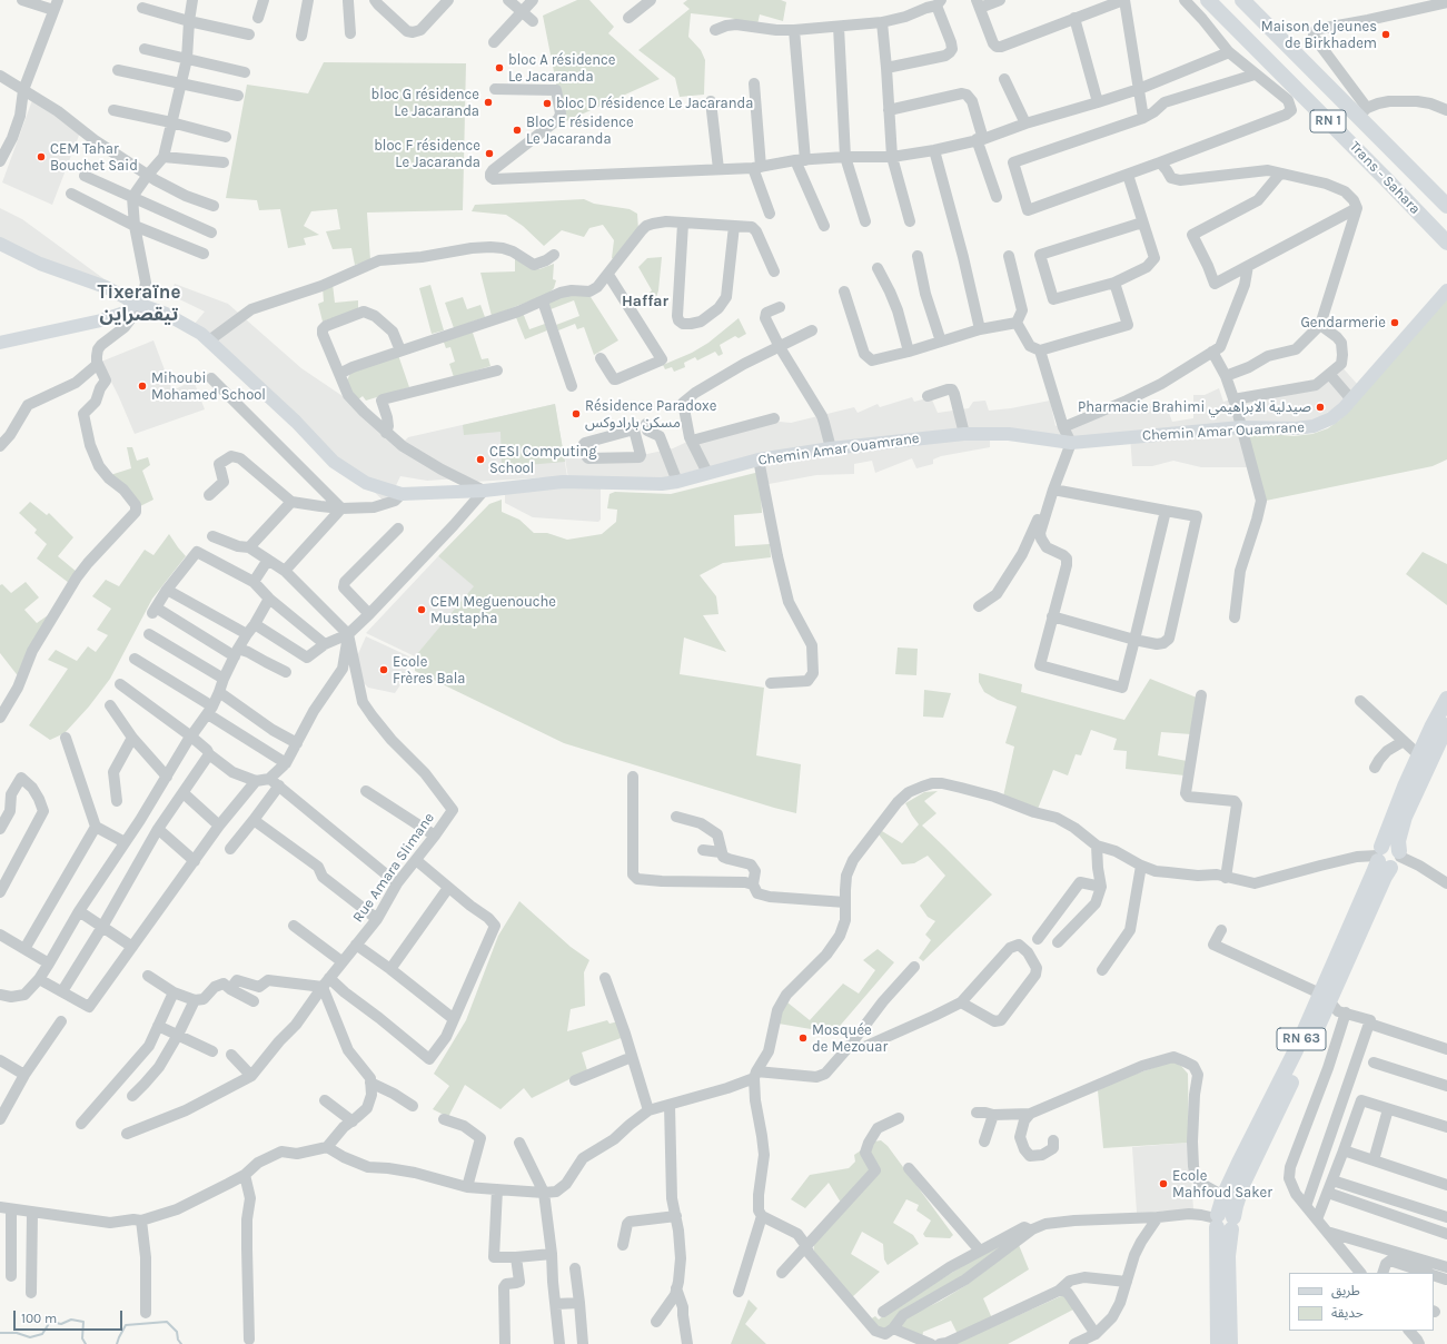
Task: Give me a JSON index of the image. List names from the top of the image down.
{
  "streets": {
    "highway": ["RN 1", "Trans - Sahara", "RN 63"],
    "main road": ["Chemin Amar Ouamrane"],
    "street": ["Rue Amara Slimane"]
  },
  "districts": ["Tixeraïne تيقصراين", "Haffar"],
  "places": [
    "Maison de jeunes de Birkhadem",
    "bloc A résidence Le Jacaranda",
    "bloc G résidence Le Jacaranda",
    "bloc D résidence Le Jacaranda",
    "Bloc E résidence Le Jacaranda",
    "bloc F résidence Le Jacaranda",
    "CEM Tahar Bouchet Said",
    "Gendarmerie",
    "Mihoubi Mohamed School",
    "Pharmacie Brahimi صيدلية الابراهيمي",
    "Résidence Paradoxe مسكن بارادوكس",
    "CESI Computing School",
    "CEM Meguenouche Mustapha",
    "Ecole Frères Bala",
    "Mosquée de Mezouar",
    "Ecole Mahfoud Saker"
  ],
  "legend": ["طريق", "حديقة"],
  "scale_bar": "100 m"
}
